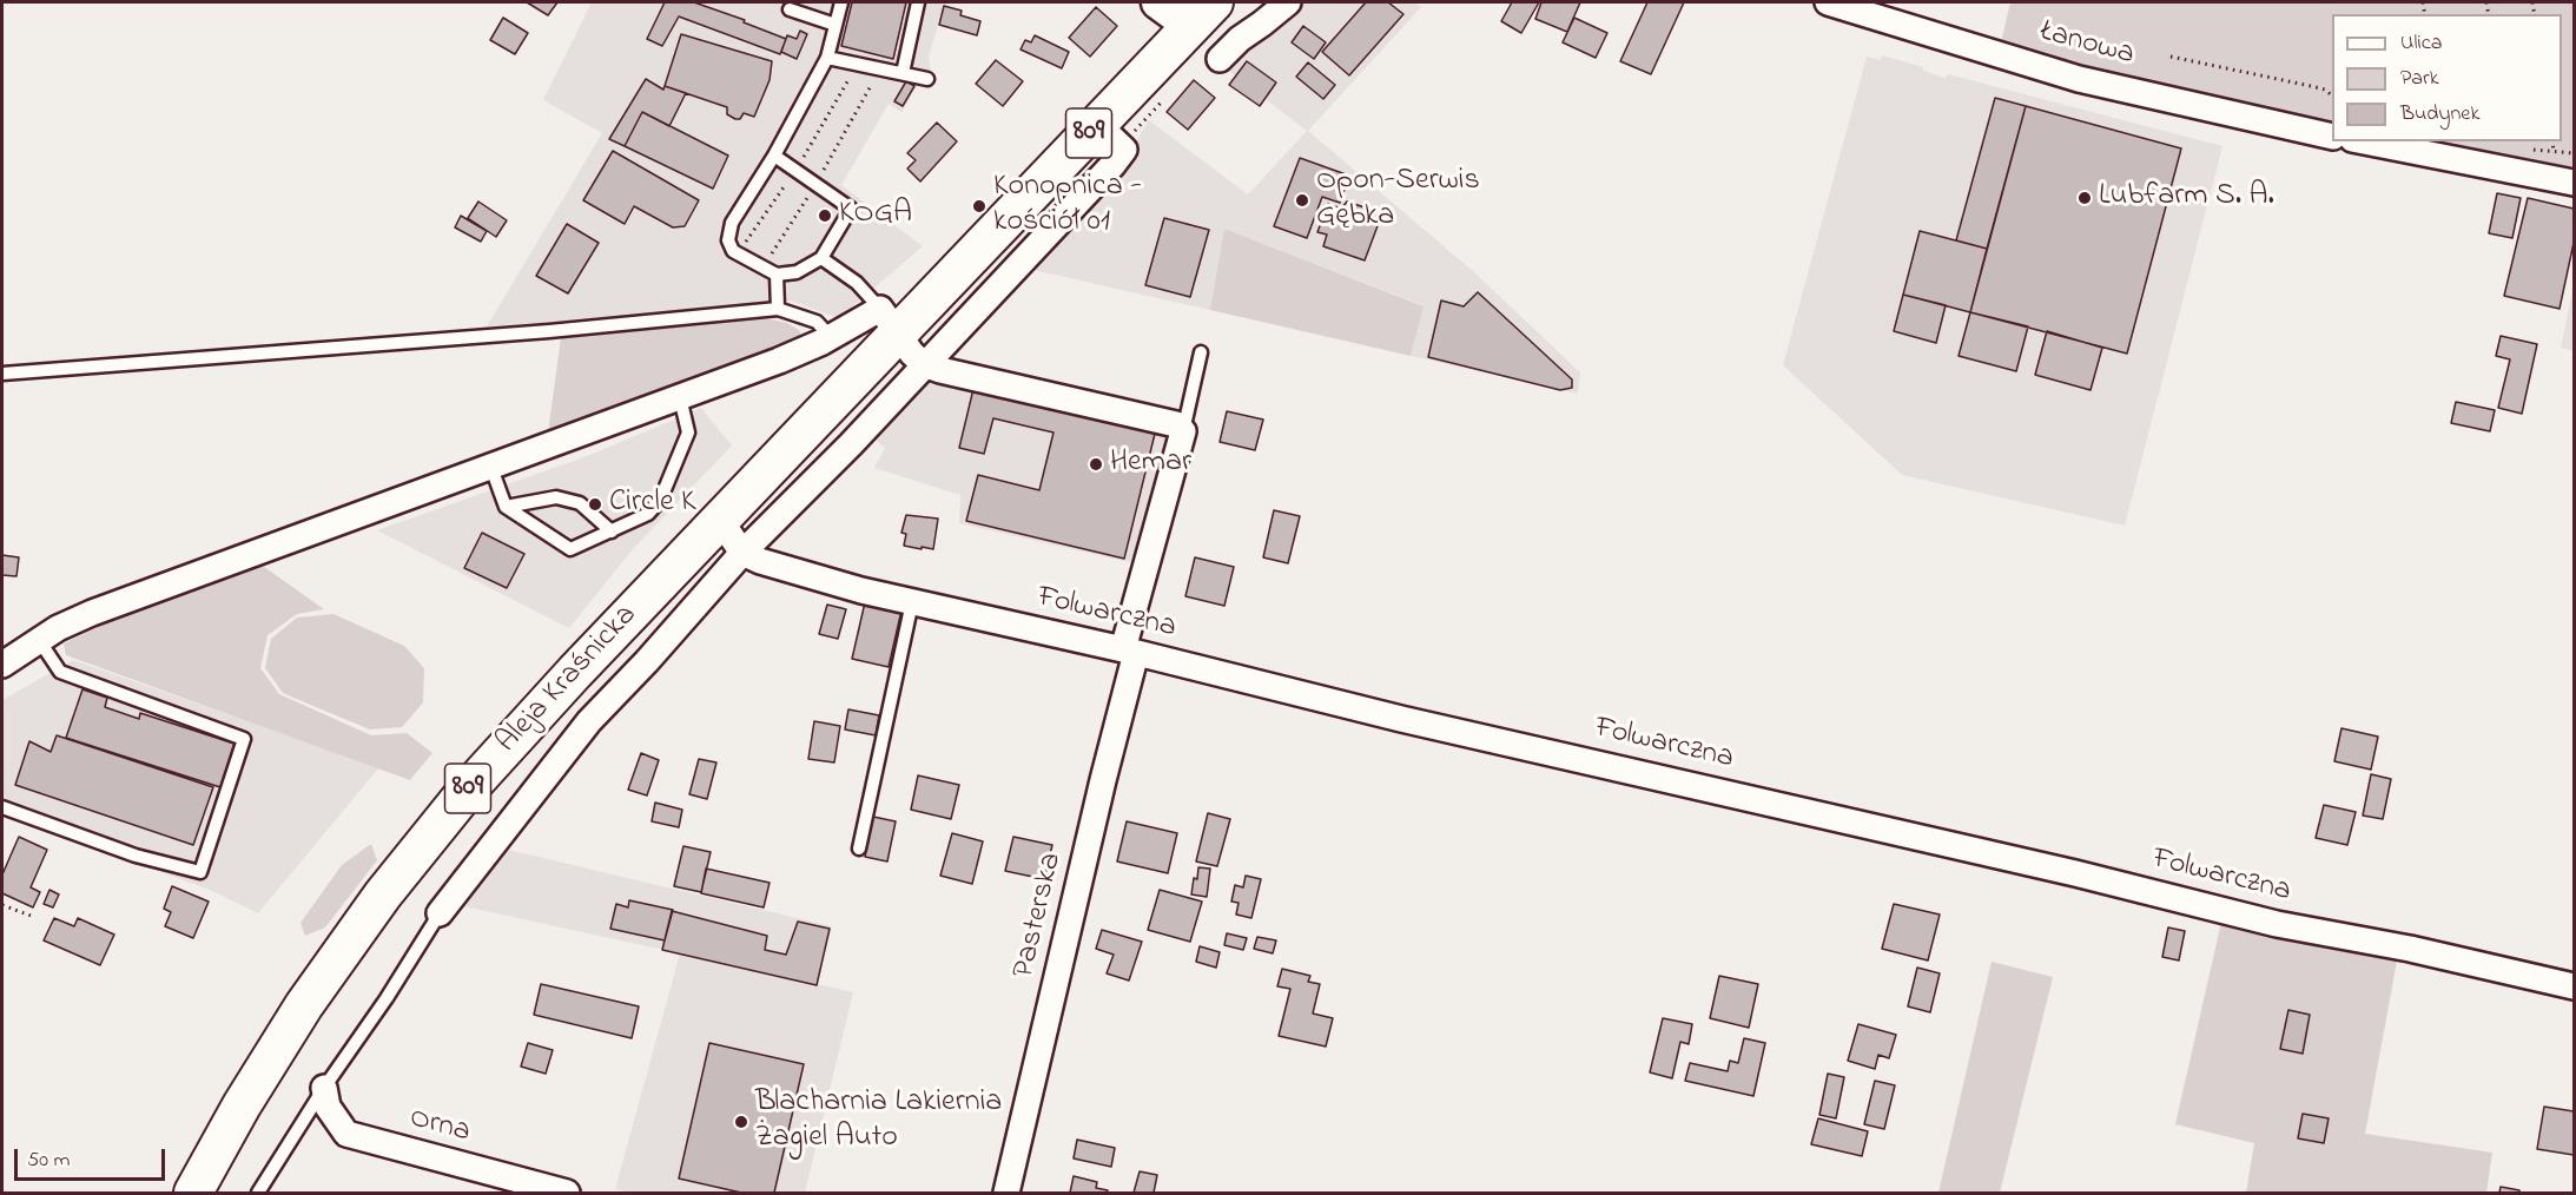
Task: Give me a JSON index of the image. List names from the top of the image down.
{
  "streets": {
    "main road": ["809", "Aleja Kraśnicka"],
    "street": [
      "Łanowa",
      "Folwarczna",
      "Pasterska",
      "Orna"
    ]
  },
  "crossings": [
    ["809", "Aleja Kraśnicka"],
    ["Folwarczna", "Pasterska"]
  ],
  "places": [
    "Lubfarm S. A.",
    "Opon-Serwis Gębka",
    "Konopnica - kościół 01",
    "KOGA",
    "Hemar",
    "Circle K",
    "Blacharnia Lakiernia Żagiel Auto"
  ],
  "legend": ["Ulica", "Park", "Budynek"],
  "scale_bar": "50 m"
}
